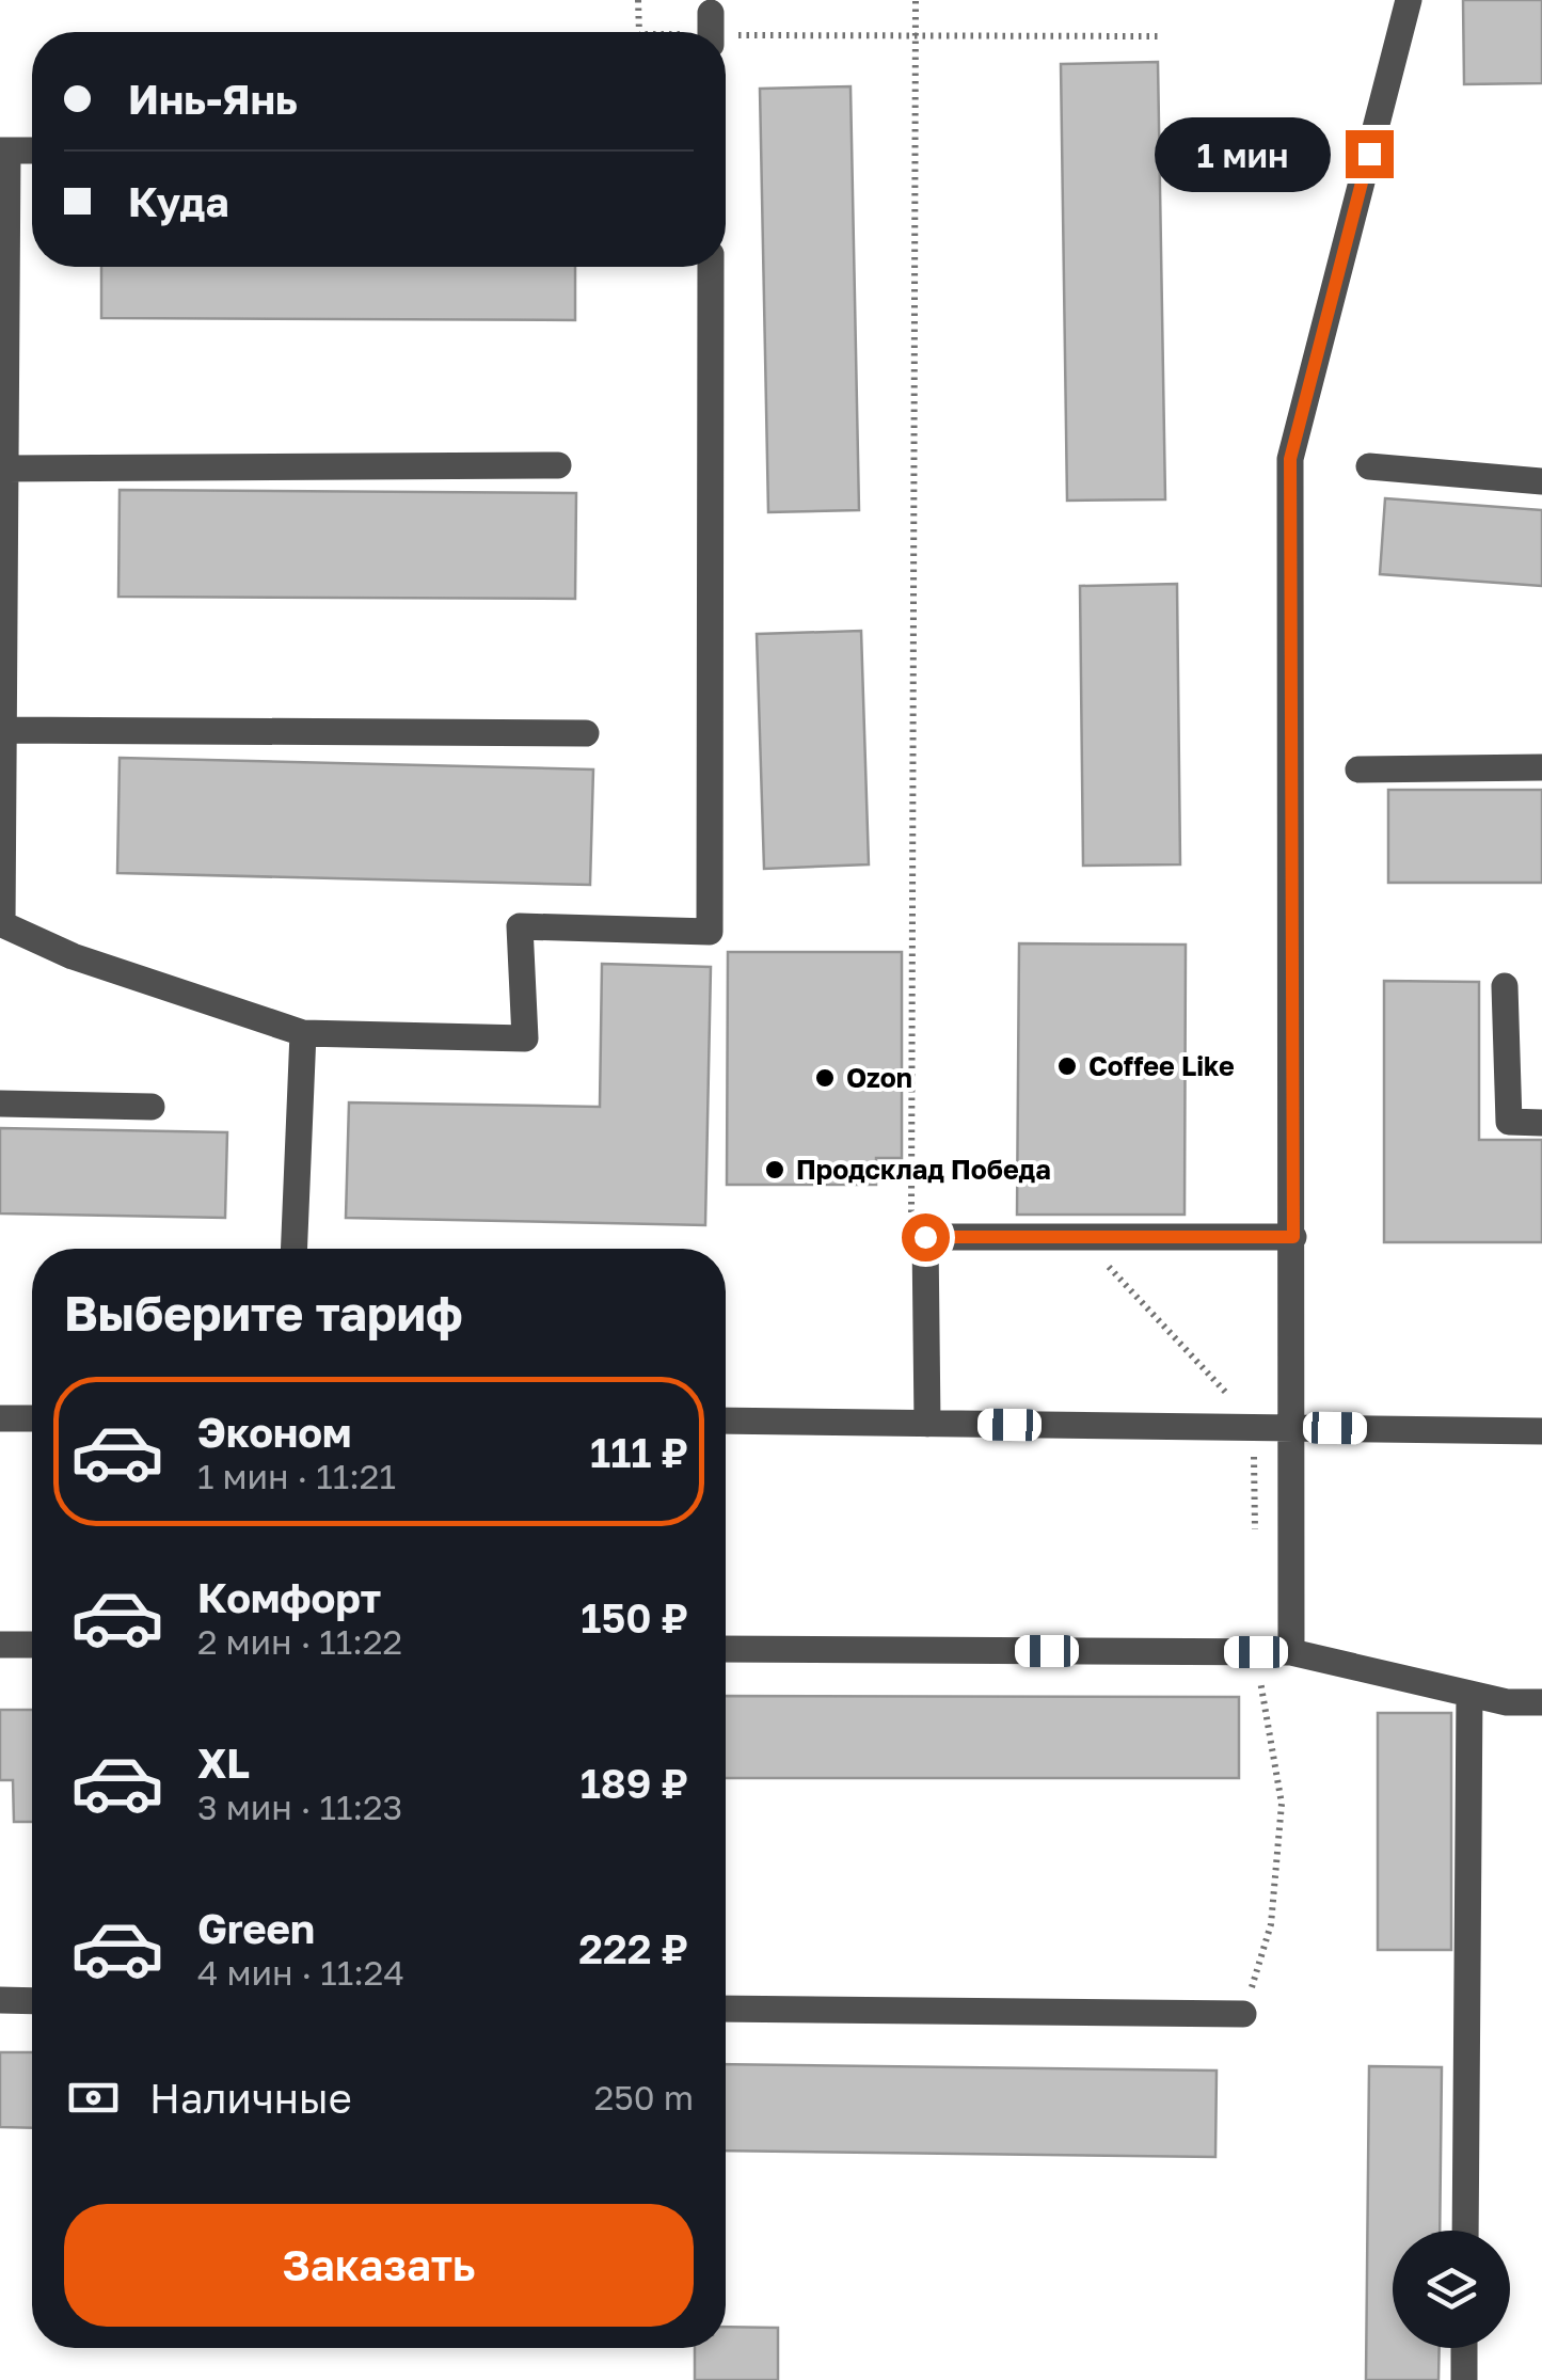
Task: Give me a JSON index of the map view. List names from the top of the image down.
{
  "places": ["Coffee Like", "Ozon", "Продсклад Победа"],
  "page": {
    "banner": ["Инь-Янь", "Куда"],
    "bubble": "1 мин",
    "heading": "Выберите тариф",
    "list": [
      {
        "name": "Эконом",
        "note": "1 мин · 11:21",
        "value": "111 ₽"
      },
      {
        "name": "Комфорт",
        "note": "2 мин · 11:22",
        "value": "150 ₽"
      },
      {
        "name": "XL",
        "note": "3 мин · 11:23",
        "value": "189 ₽"
      },
      {
        "name": "Green",
        "note": "4 мин · 11:24",
        "value": "222 ₽"
      }
    ],
    "pay": ["Наличные", "250 m"],
    "buttons": "Заказать"
  }
}
